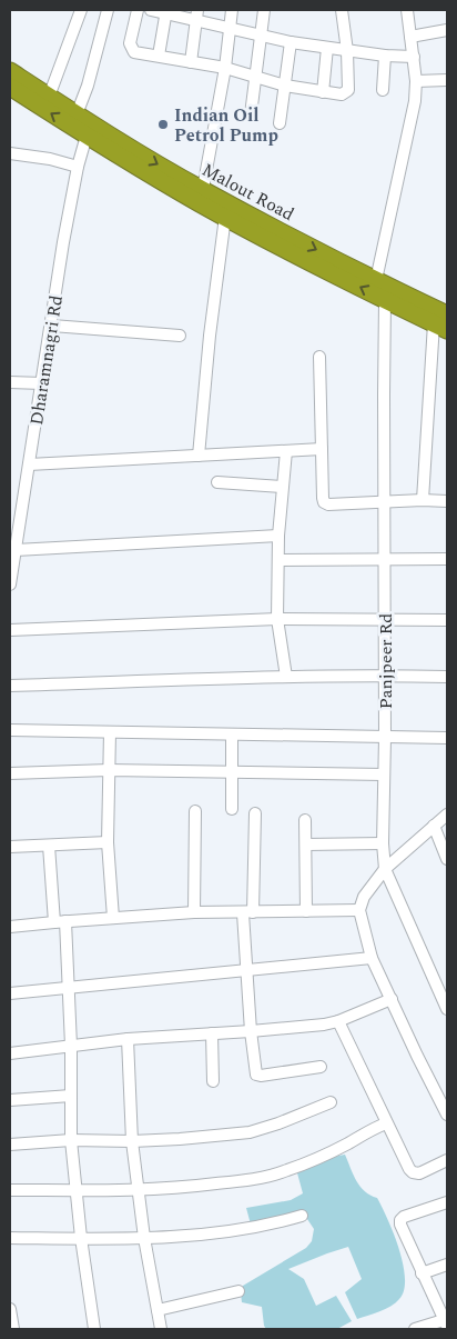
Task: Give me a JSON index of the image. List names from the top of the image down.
{
  "streets": {
    "highway": ["Malout Road"],
    "street": ["Dharamnagri Rd", "Panjpeer Rd"]
  },
  "crossings": [
    ["Malout Road", "Dharamnagri Rd"],
    ["Malout Road", "Panjpeer Rd"]
  ],
  "places": ["Indian Oil Petrol Pump"]
}
